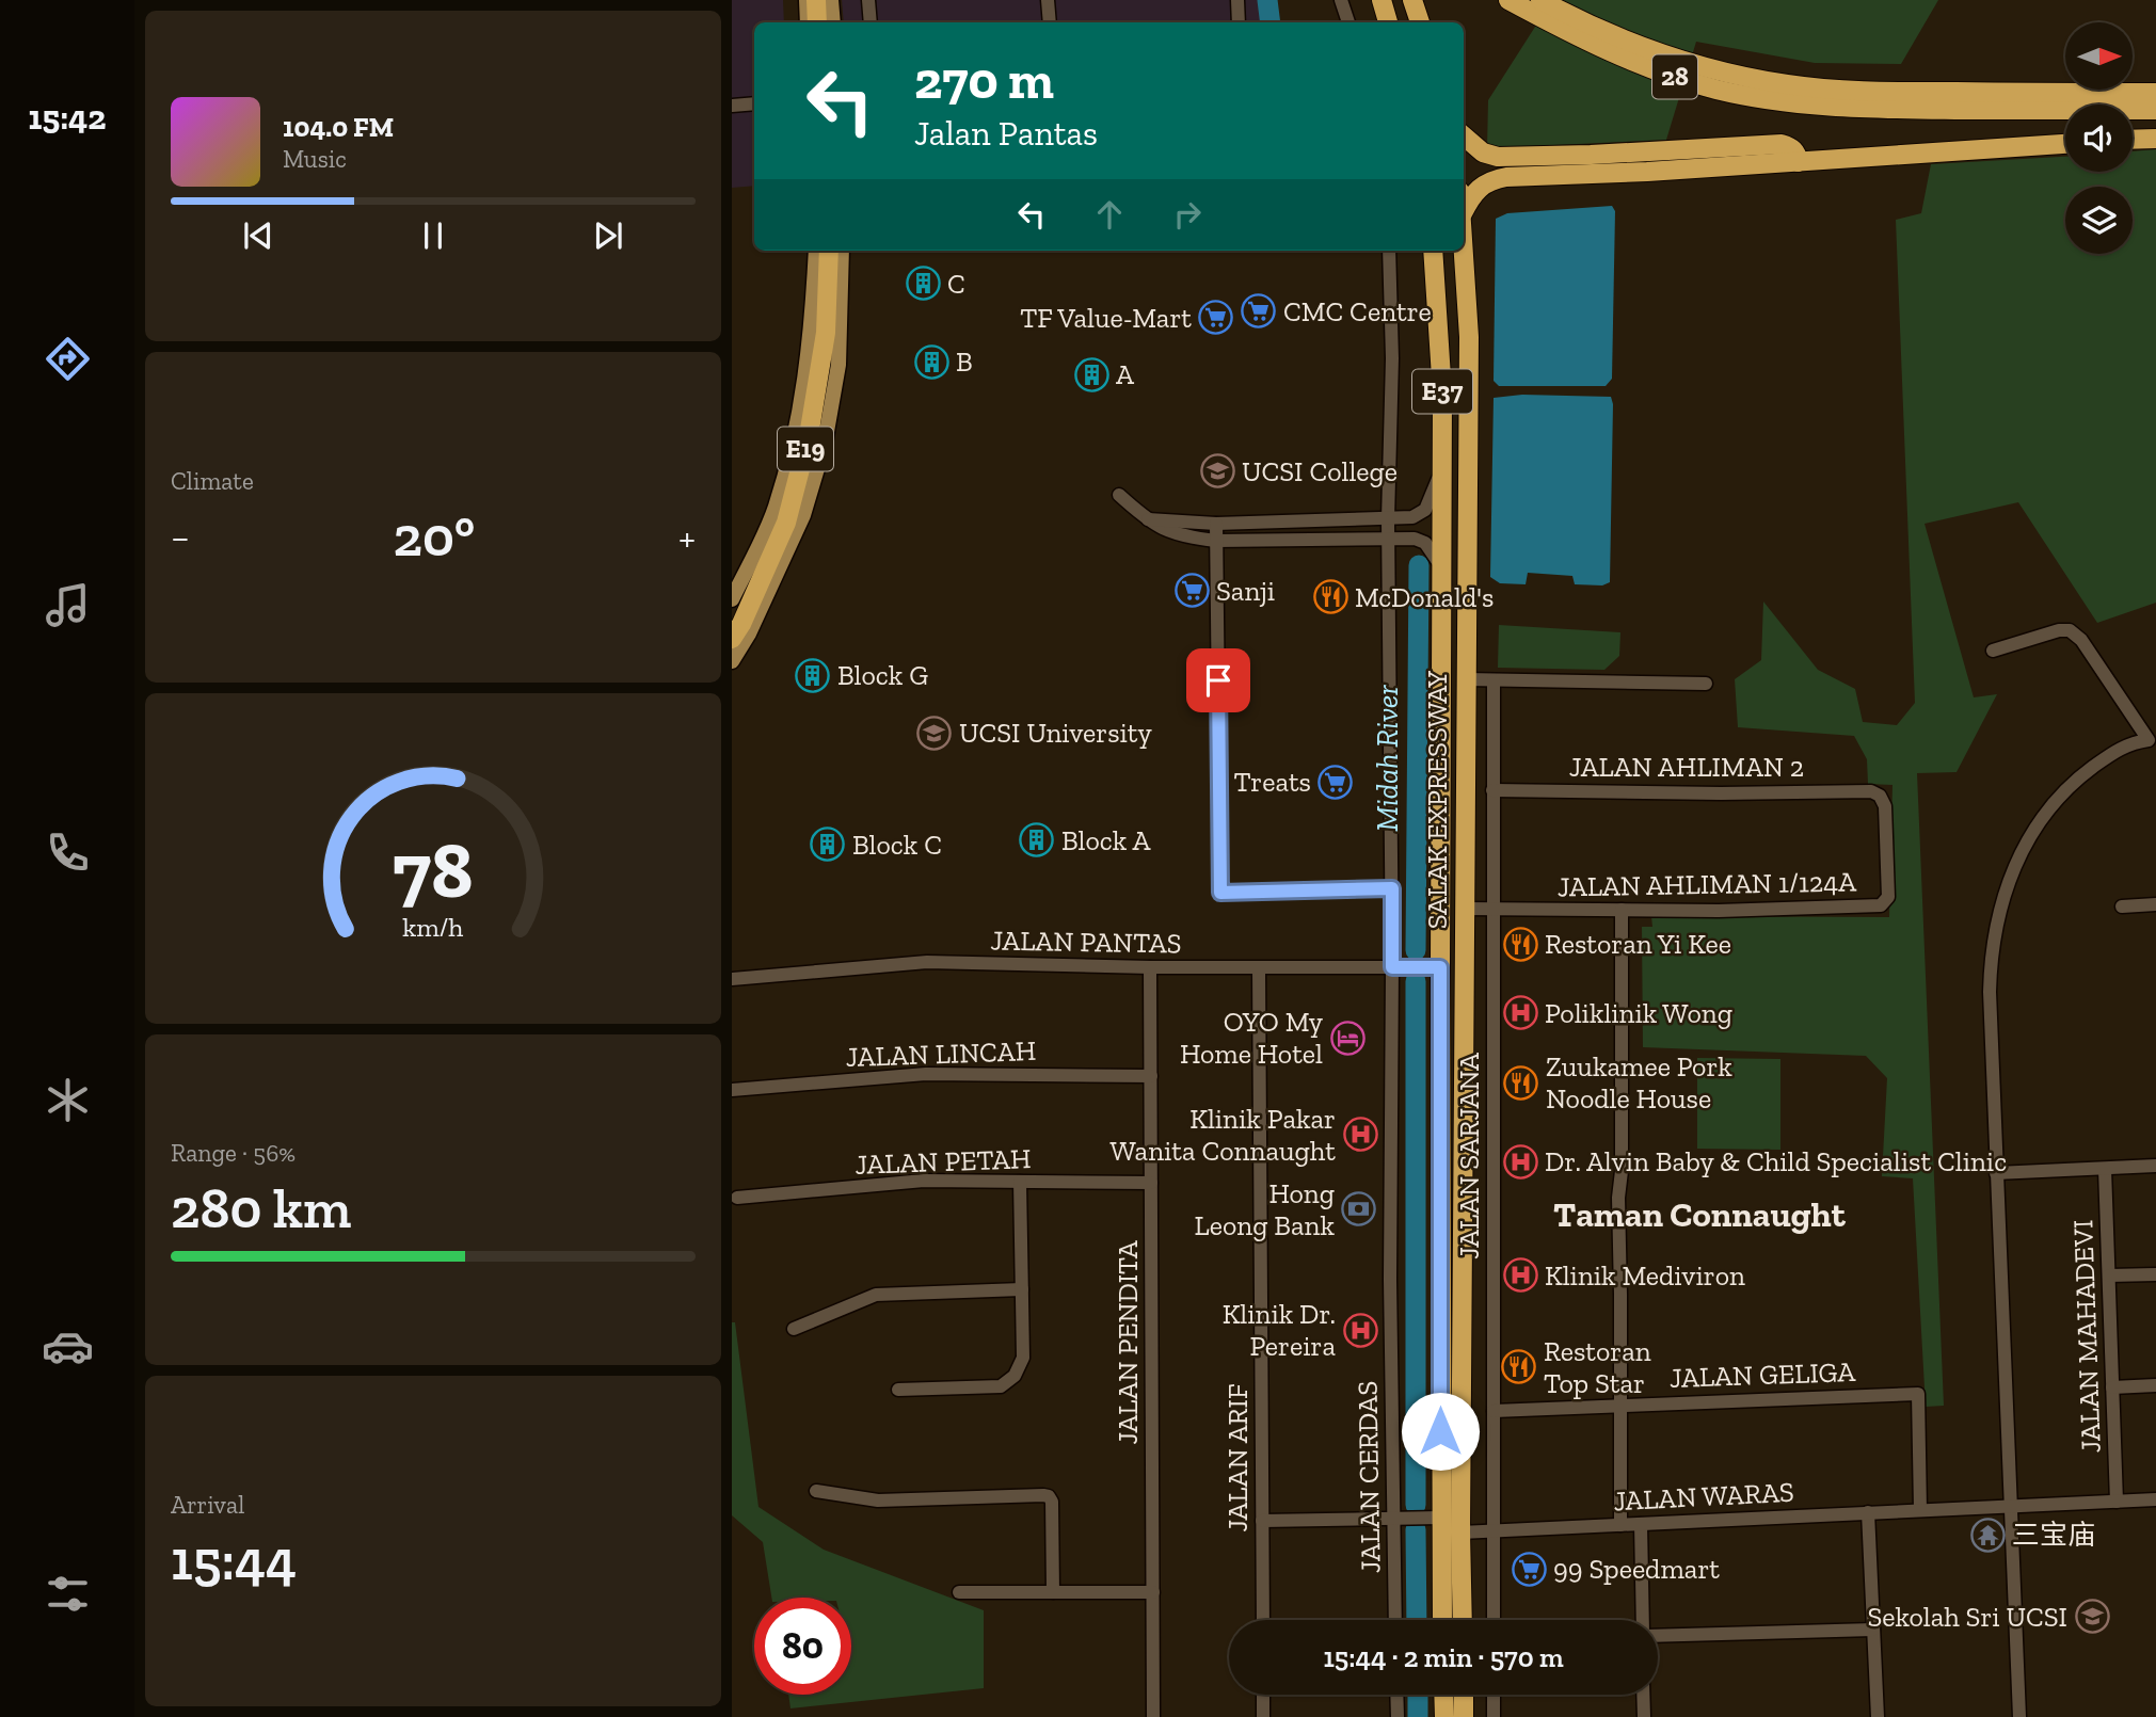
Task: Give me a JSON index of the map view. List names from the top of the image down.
{
  "streets": {
    "highway": [
      "28",
      "E37",
      "E19",
      "SALAK EXPRESSWAY"
    ],
    "street": [
      "JALAN AHLIMAN 2",
      "JALAN AHLIMAN 1/124A",
      "JALAN PANTAS",
      "JALAN LINCAH",
      "JALAN SARJANA",
      "JALAN PETAH",
      "JALAN MAHADEVI",
      "JALAN PENDITA",
      "JALAN GELIGA",
      "JALAN ARIF",
      "JALAN CERDAS",
      "JALAN WARAS"
    ]
  },
  "crossings": [
    ["JALAN AHLIMAN 2", "JALAN AHLIMAN 1/124A"],
    ["JALAN AHLIMAN 2", "JALAN SARJANA"],
    ["SALAK EXPRESSWAY", "JALAN AHLIMAN 1/124A"],
    ["SALAK EXPRESSWAY", "JALAN PANTAS"],
    ["SALAK EXPRESSWAY", "JALAN WARAS"],
    ["JALAN AHLIMAN 1/124A", "JALAN SARJANA"],
    ["JALAN PANTAS", "JALAN PENDITA"],
    ["JALAN PANTAS", "JALAN ARIF"],
    ["JALAN PANTAS", "JALAN CERDAS"],
    ["JALAN LINCAH", "JALAN PENDITA"],
    ["JALAN SARJANA", "JALAN GELIGA"],
    ["JALAN SARJANA", "JALAN WARAS"],
    ["JALAN PETAH", "JALAN PENDITA"],
    ["JALAN MAHADEVI", "JALAN WARAS"],
    ["JALAN GELIGA", "JALAN WARAS"]
  ],
  "districts": ["Taman Connaught"],
  "water": ["Midah River"],
  "places": {
    "building": [
      "C",
      "B",
      "A",
      "Block G",
      "Block A",
      "Block C"
    ],
    "supermarket": [
      "CMC Centre",
      "TF Value-Mart",
      "Sanji",
      "Treats",
      "99 Speedmart"
    ],
    "school or university": ["UCSI College", "UCSI University", "Sekolah Sri UCSI"],
    "restaurant": [
      "McDonald's",
      "Restoran Yi Kee",
      "Zuukamee Pork Noodle House",
      "Restoran Top Star"
    ],
    "hospital": [
      "Poliklinik Wong",
      "Klinik Pakar Wanita Connaught",
      "Dr. Alvin Baby & Child Specialist Clinic",
      "Klinik Mediviron",
      "Klinik Dr. Pereira"
    ],
    "hotel": ["OYO My Home Hotel"],
    "bank": ["Hong Leong Bank"],
    "temple": ["三宝庙"]
  },
  "north": "right",
  "page": {
    "tabs": "15:42",
    "turn": ["270 m", "Jalan Pantas"],
    "song": ["104.0 FM", "Music"],
    "tile": [
      "Climate",
      ["Range · 56%", "280 km"],
      ["Arrival", "15:44"]
    ],
    "heat": ["−", "20°", "+"],
    "limit": "80",
    "trip": "15:44 · 2 min · 570 m",
    "gauge": ["78", "km/h"]
  }
}
